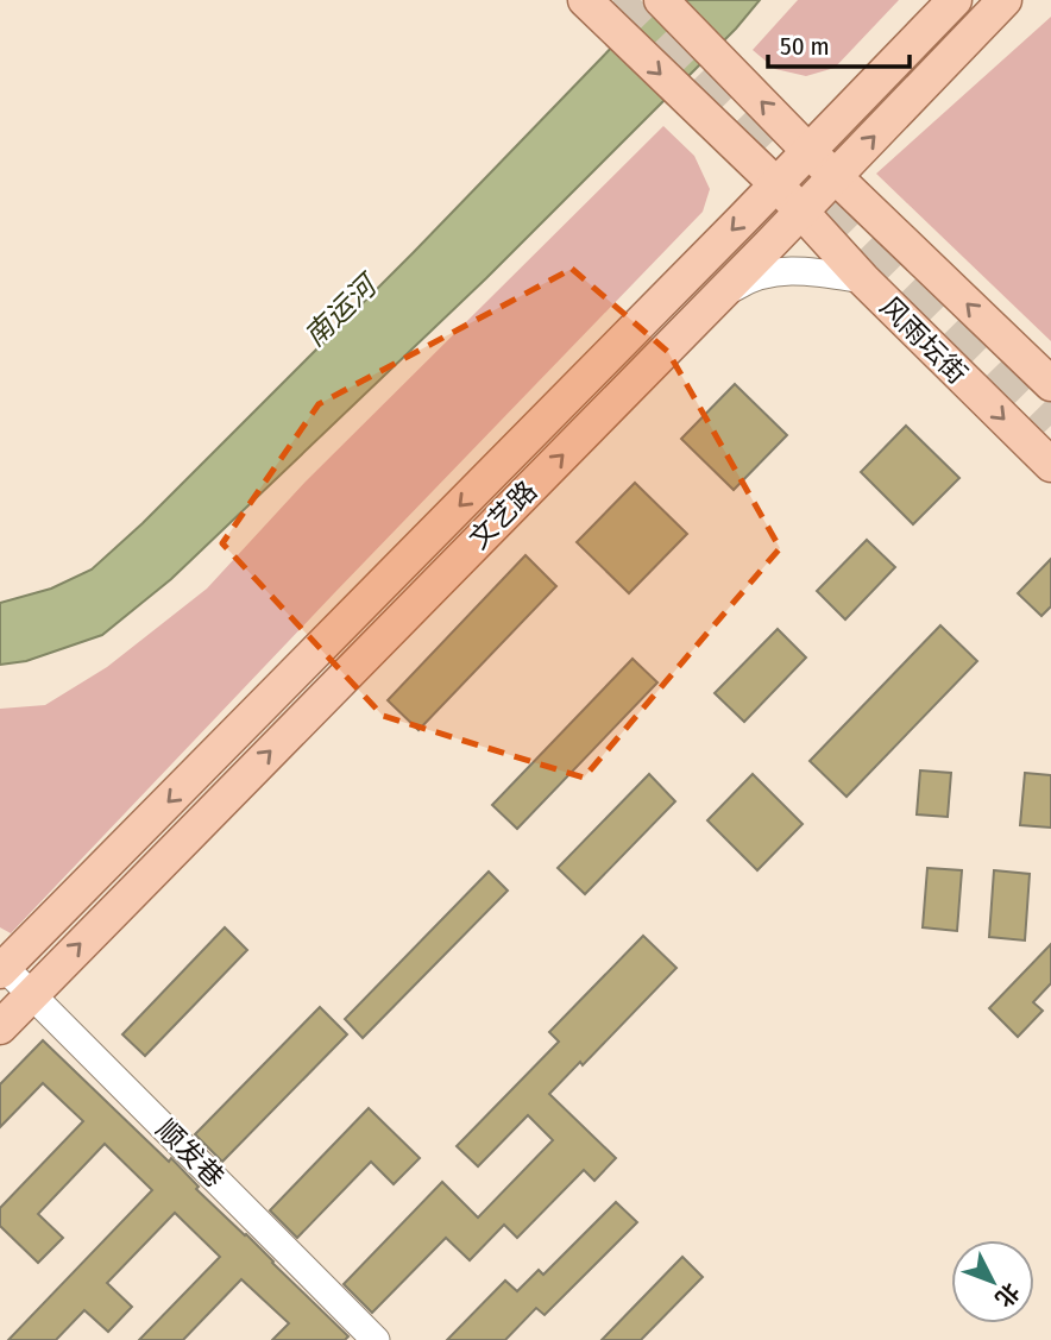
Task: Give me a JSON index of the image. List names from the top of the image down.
{
  "streets": {
    "main road": ["风雨坛街", "文艺路"],
    "street": ["顺发巷"]
  },
  "crossings": [
    ["风雨坛街", "文艺路"],
    ["文艺路", "顺发巷"]
  ],
  "water": ["南运河"],
  "scale_bar": "50 m",
  "north": "bottom right"
}
